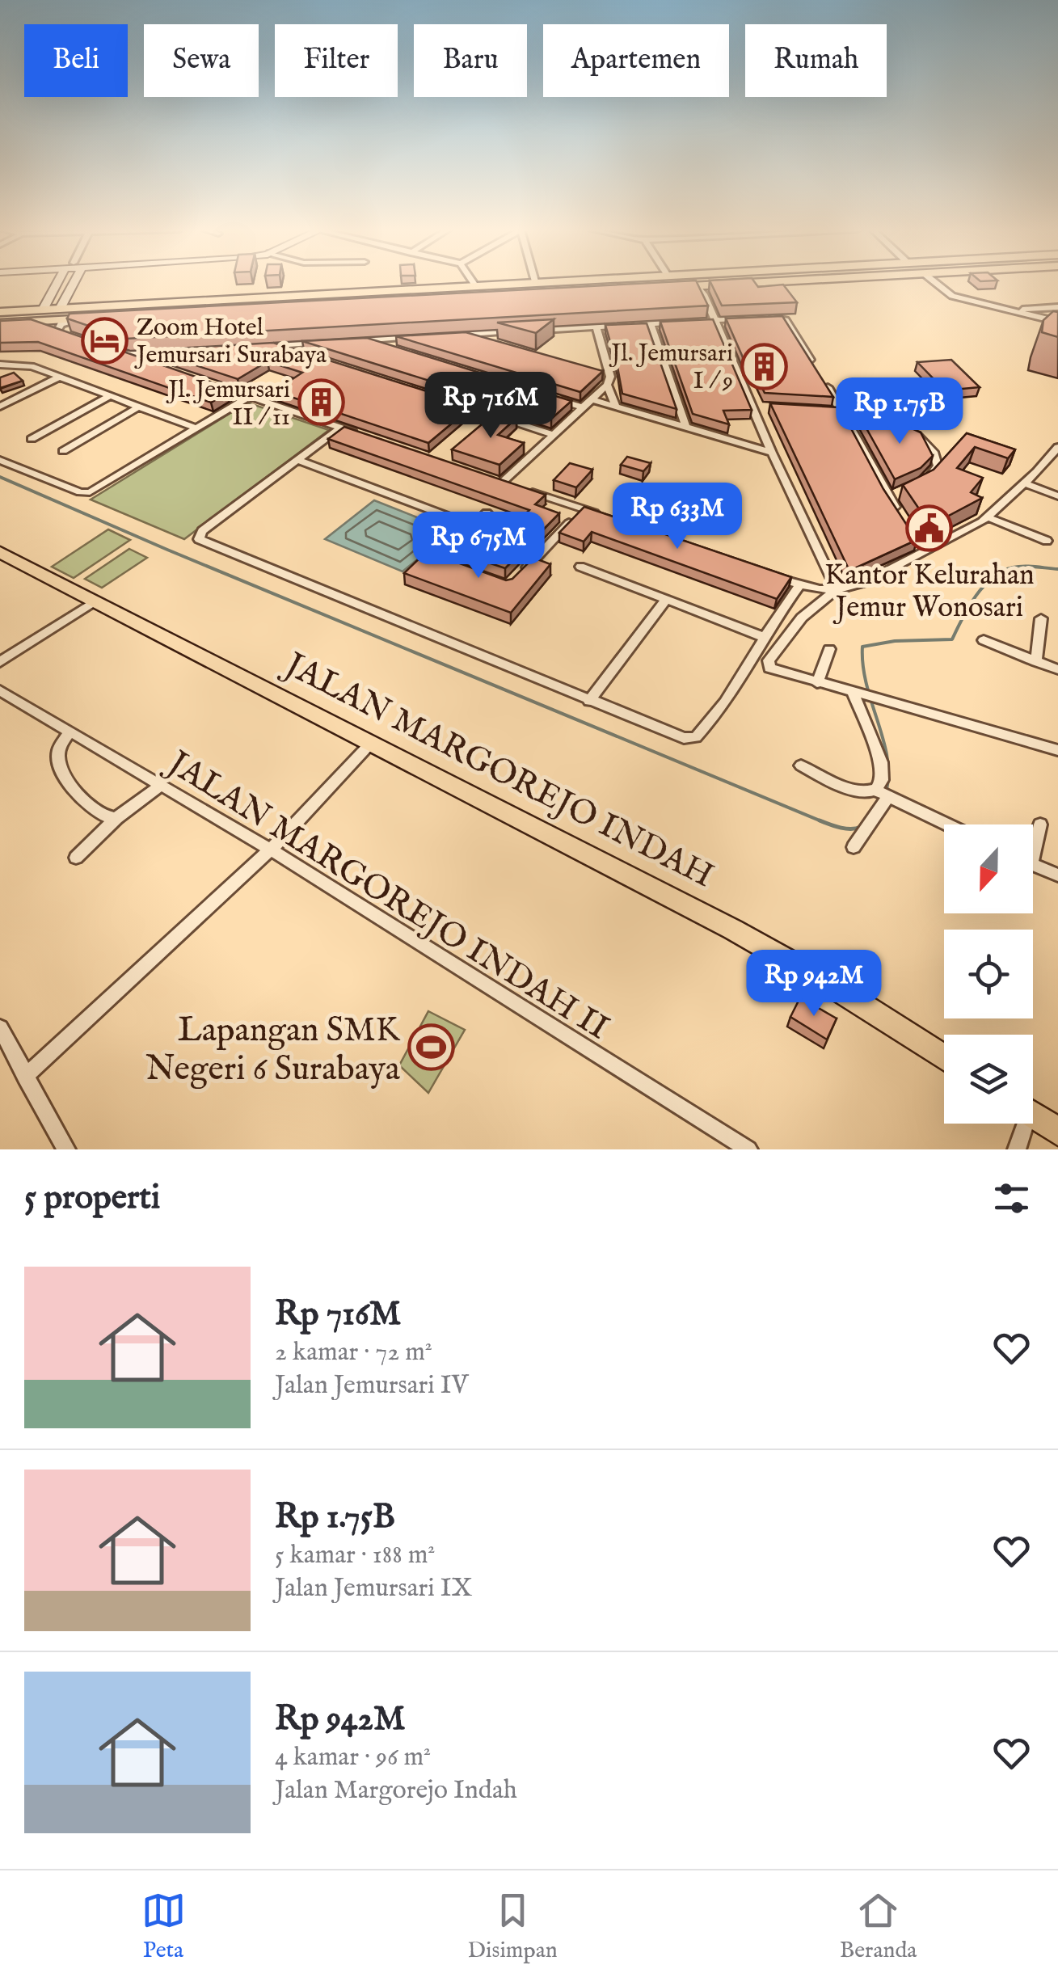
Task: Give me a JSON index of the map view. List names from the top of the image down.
{
  "streets": {
    "main road": ["JALAN MARGOREJO INDAH"],
    "street": ["JALAN MARGOREJO INDAH II"]
  },
  "places": {
    "hotel": ["Zoom Hotel Jemursari Surabaya"],
    "building": ["Jl. Jemursari I / 9", "Jl. Jemursari II / 11"],
    "public building": ["Kantor Kelurahan Jemur Wonosari"],
    "sports": ["Lapangan SMK Negeri 6 Surabaya"]
  },
  "north": "bottom",
  "page": {
    "chip": [
      "Beli",
      "Sewa",
      "Filter",
      "Baru",
      "Apartemen",
      "Rumah"
    ],
    "price": [
      "Rp 716M",
      "Rp 1.75B",
      "Rp 633M",
      "Rp 675M",
      "Rp 942M"
    ],
    "heading": "5 properti",
    "list": [
      {
        "name": "Rp 716M",
        "note": "2 kamar · 72 m² · Jalan Jemursari IV"
      },
      {
        "name": "Rp 1.75B",
        "note": "5 kamar · 188 m² · Jalan Jemursari IX"
      },
      {
        "name": "Rp 942M",
        "note": "4 kamar · 96 m² · Jalan Margorejo Indah"
      }
    ],
    "tabs": ["Peta", "Disimpan", "Beranda"]
  }
}
